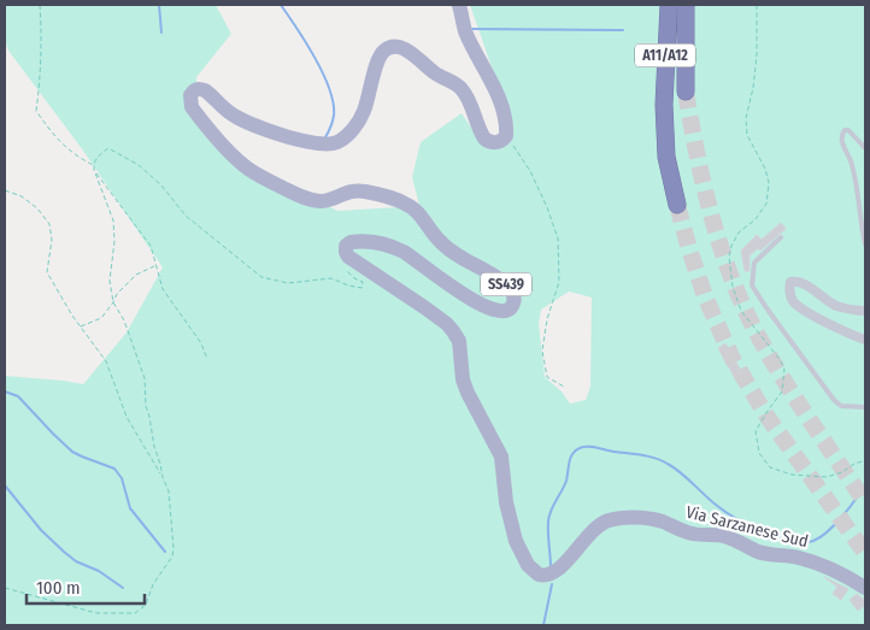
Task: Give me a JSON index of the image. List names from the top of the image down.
{
  "streets": {
    "highway": ["A11/A12"],
    "main road": ["SS439", "Via Sarzanese Sud"]
  },
  "crossings": [
    ["SS439", "Via Sarzanese Sud"]
  ],
  "scale_bar": "100 m"
}
